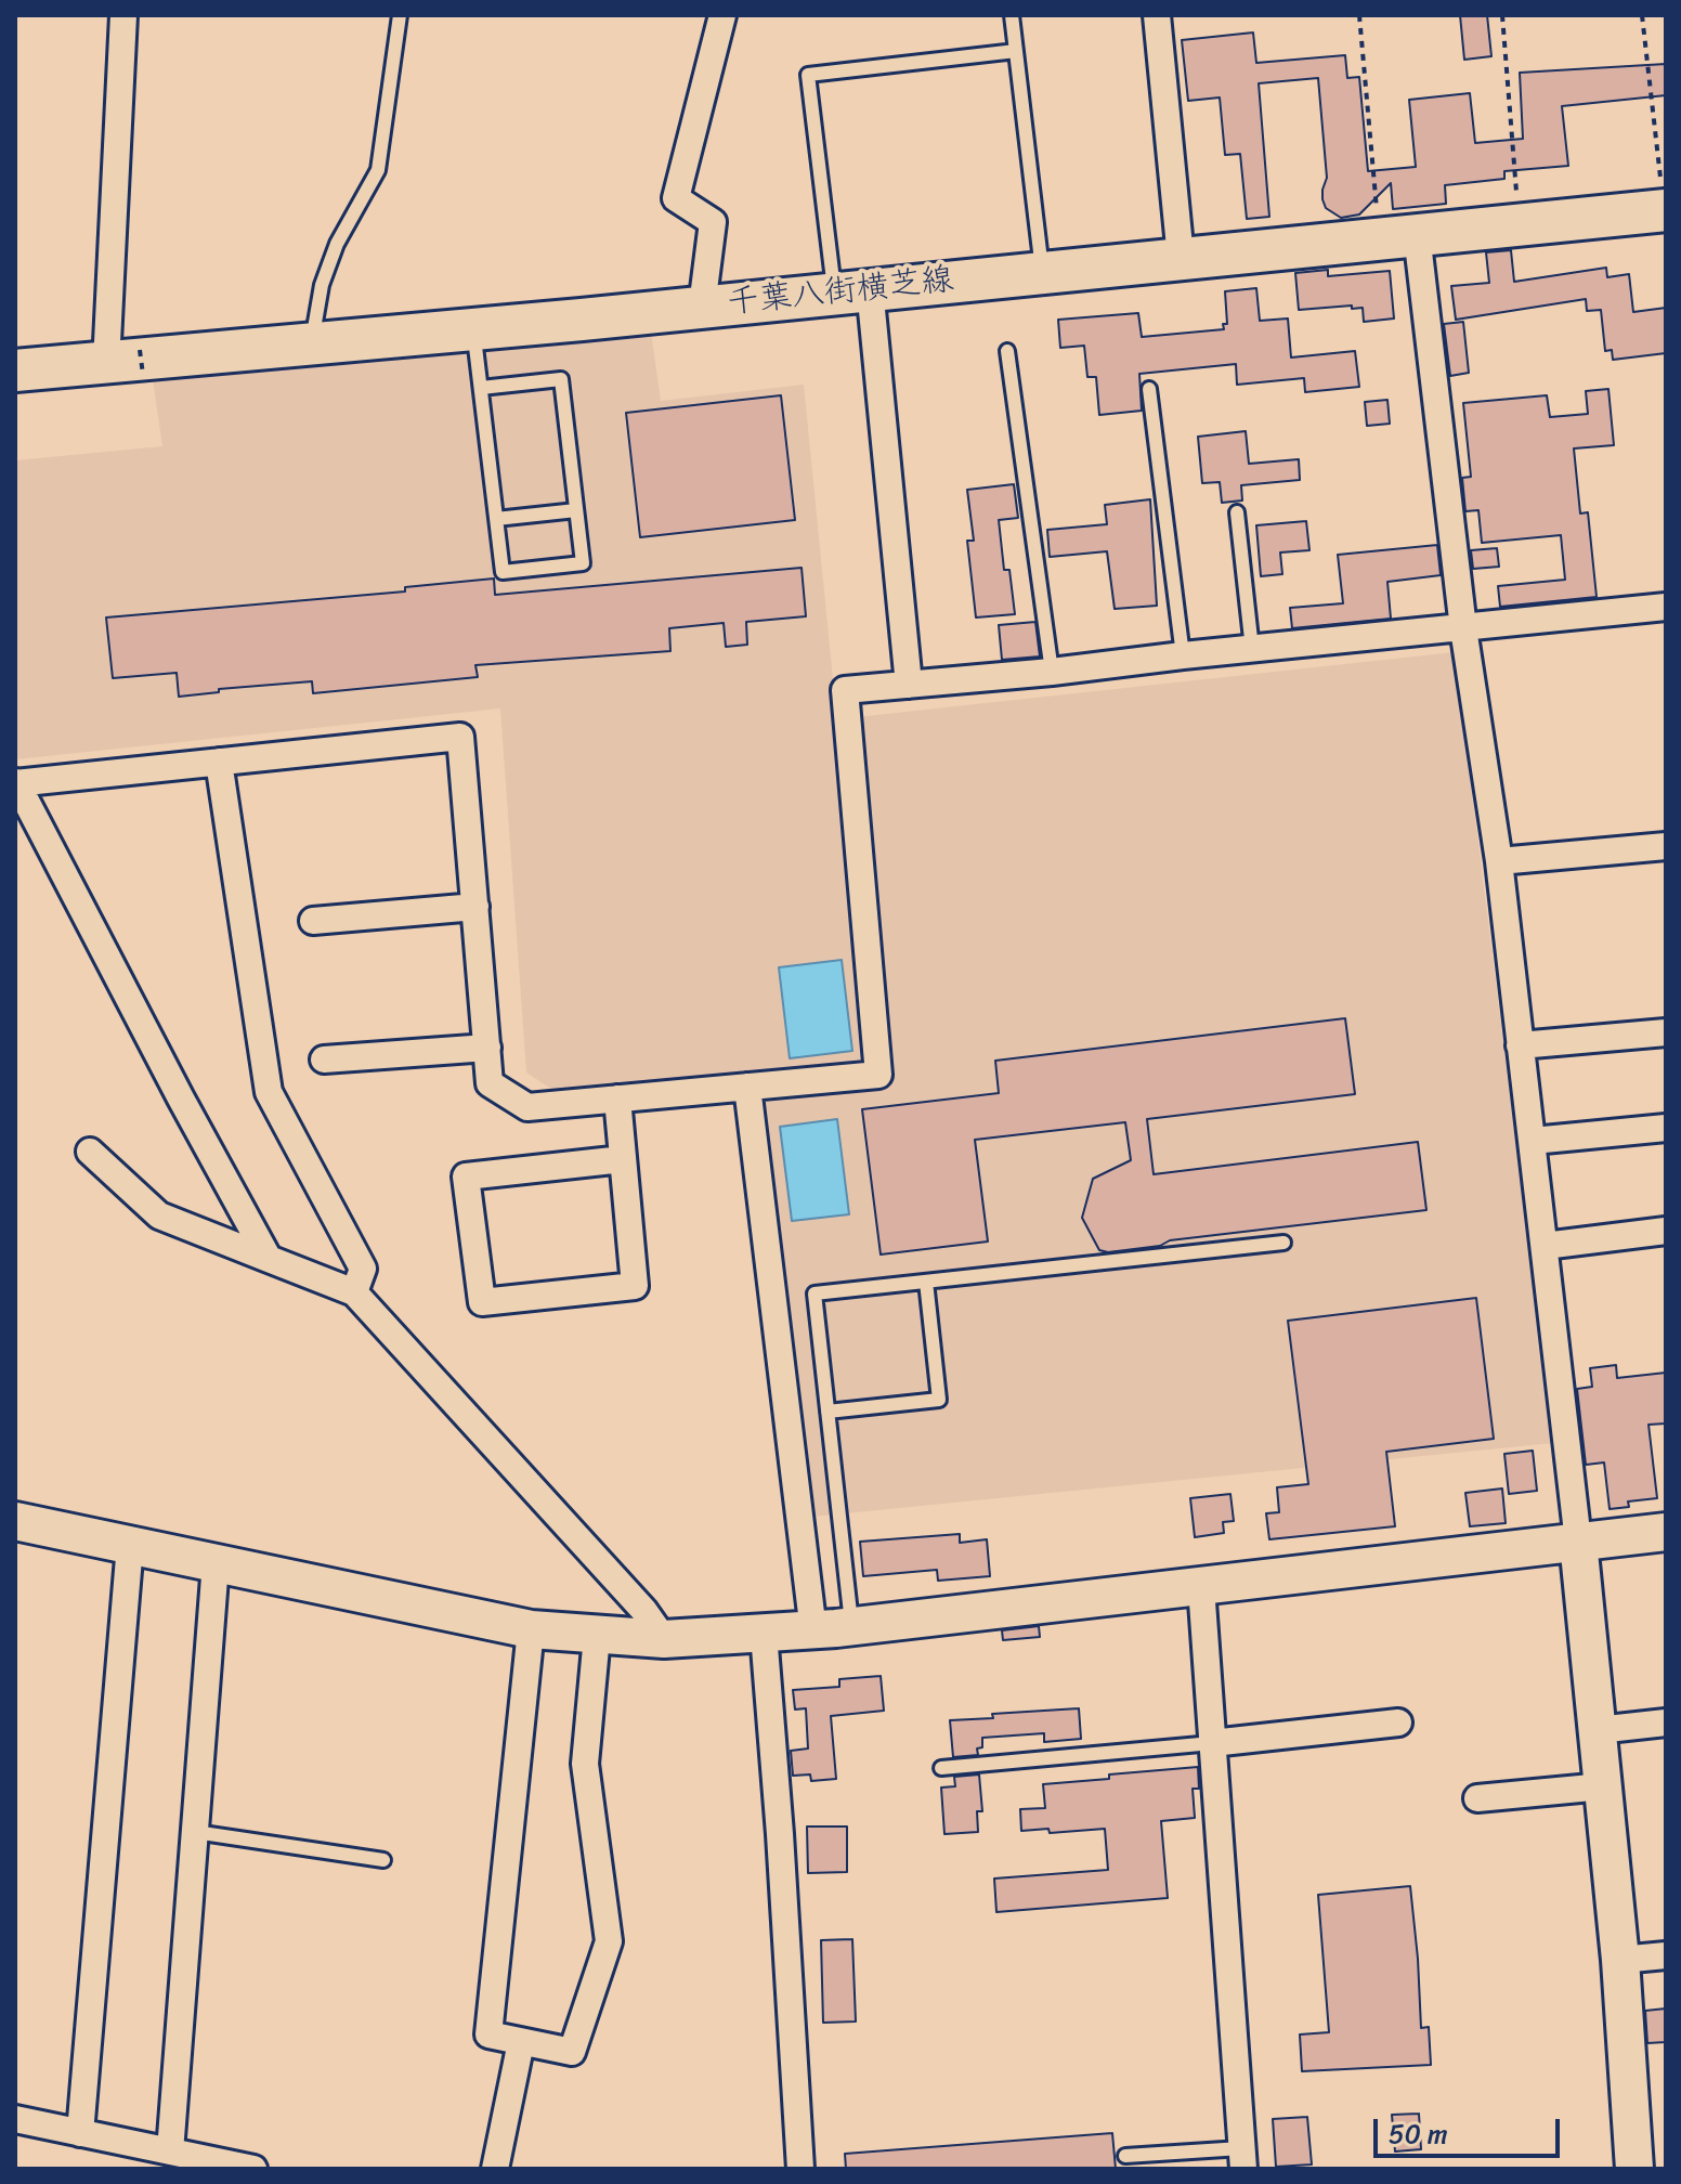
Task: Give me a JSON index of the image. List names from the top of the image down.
{
  "streets": {
    "main road": ["千葉八街横芝線"]
  },
  "scale_bar": "50 m"
}
